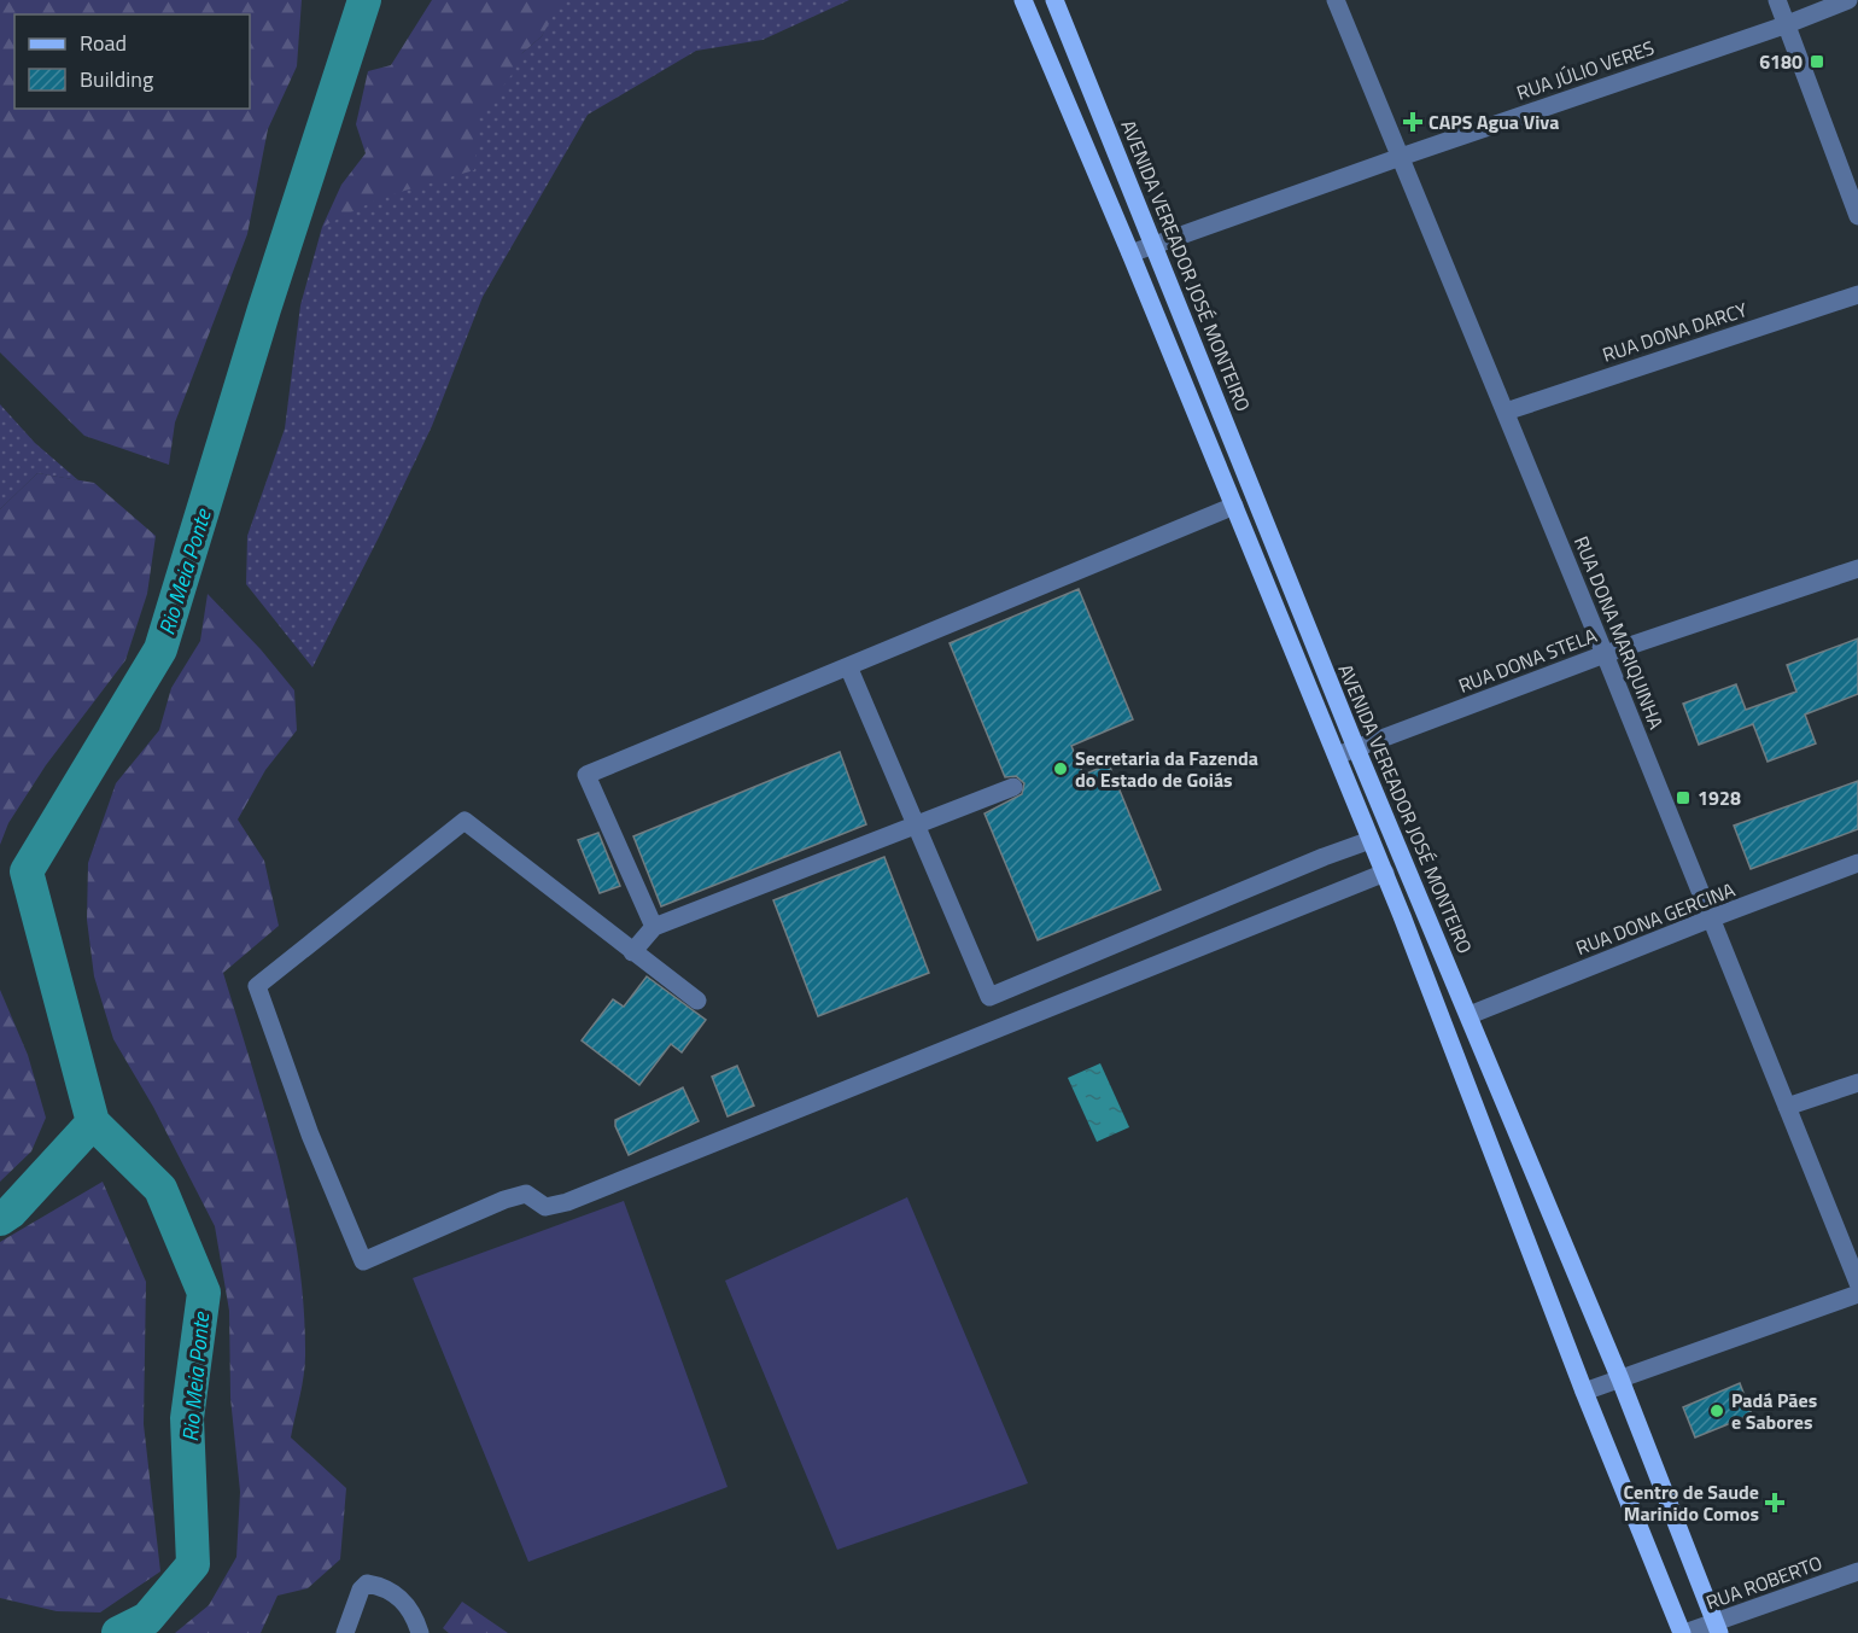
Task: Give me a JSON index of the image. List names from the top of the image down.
{
  "streets": {
    "main road": ["AVENIDA VEREADOR JOSÉ MONTEIRO"],
    "street": [
      "RUA JÚLIO VERES",
      "RUA DONA DARCY",
      "RUA DONA MARIQUINHA",
      "RUA DONA STELA",
      "RUA DONA GERCINA",
      "RUA ROBERTO"
    ]
  },
  "crossings": [
    ["RUA JÚLIO VERES", "AVENIDA VEREADOR JOSÉ MONTEIRO"],
    ["RUA JÚLIO VERES", "RUA DONA MARIQUINHA"],
    ["AVENIDA VEREADOR JOSÉ MONTEIRO", "RUA DONA STELA"],
    ["AVENIDA VEREADOR JOSÉ MONTEIRO", "RUA DONA GERCINA"],
    ["AVENIDA VEREADOR JOSÉ MONTEIRO", "RUA ROBERTO"],
    ["RUA DONA DARCY", "RUA DONA MARIQUINHA"],
    ["RUA DONA MARIQUINHA", "RUA DONA STELA"],
    ["RUA DONA MARIQUINHA", "RUA DONA GERCINA"]
  ],
  "water": ["Rio Meia Ponte"],
  "places": {
    "transit": ["6180", "1928"],
    "health": ["CAPS Agua Viva", "Centro de Saude Marinido Comos"],
    "other": ["Secretaria da Fazenda do Estado de Goiás", "Padá Pães e Sabores"]
  },
  "legend": ["Road", "Building"]
}
